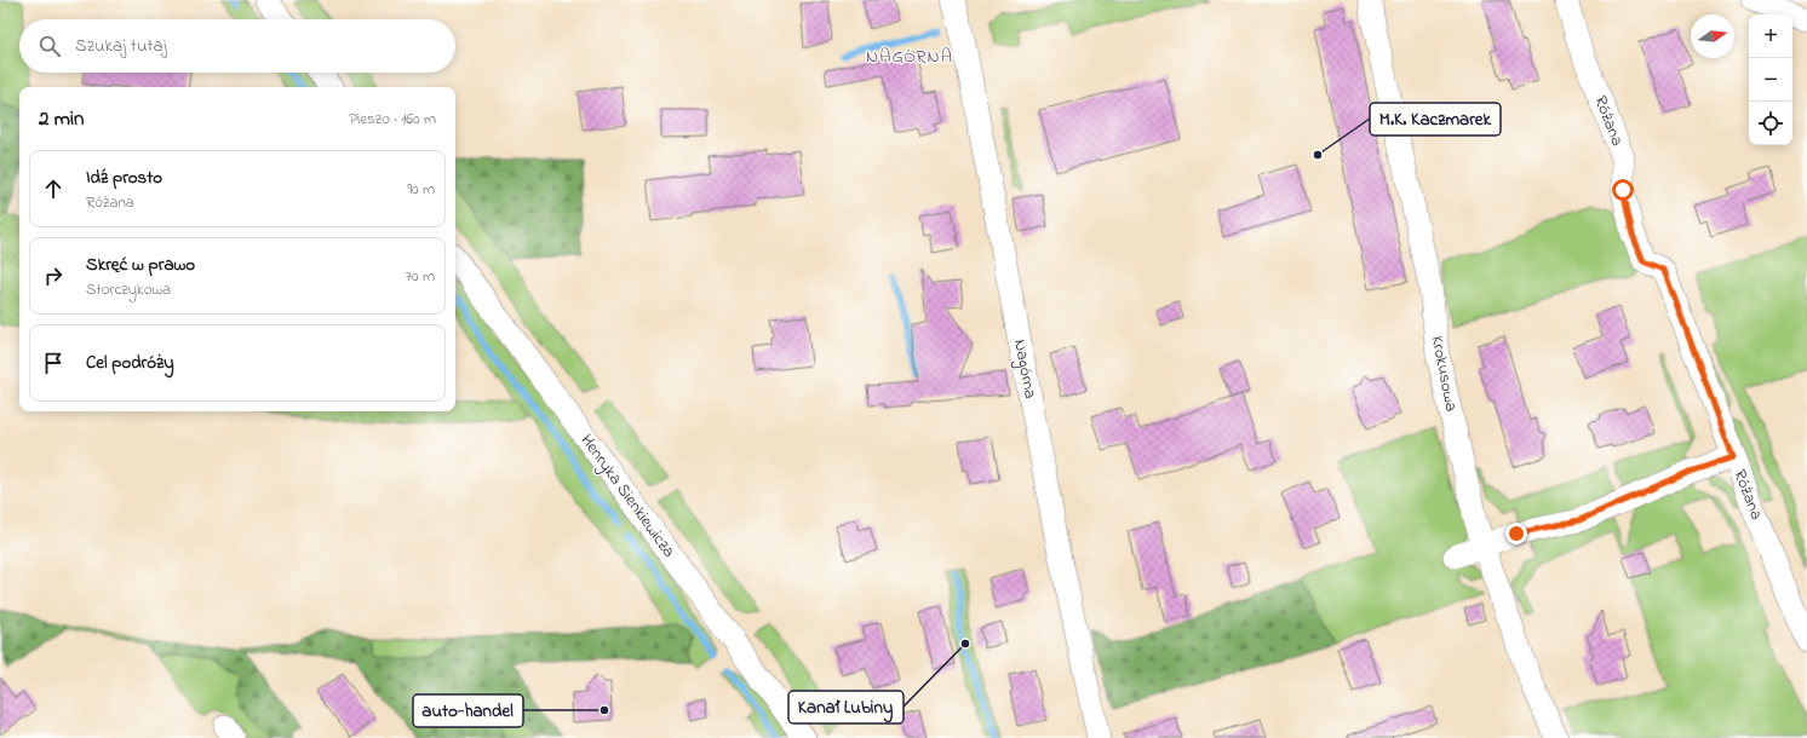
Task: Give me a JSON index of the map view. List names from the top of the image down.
{
  "streets": {
    "street": [
      "Różana",
      "Nagórna",
      "Krokusowa",
      "Henryka Sienkiewicza"
    ]
  },
  "districts": ["NAGÓRNA"],
  "places": ["M.K. Kaczmarek", "Kanał Lubiny", "auto-handel"],
  "north": "right",
  "page": {
    "map_buttons": ["+", "−"],
    "search": "Szukaj tutaj",
    "heading": ["2 min", "Pieszo · 160 m"],
    "list": [
      ["Idź prosto", "Różana", "90 m"],
      ["Skręć w prawo", "Storczykowa", "70 m"],
      "Cel podróży"
    ]
  }
}
